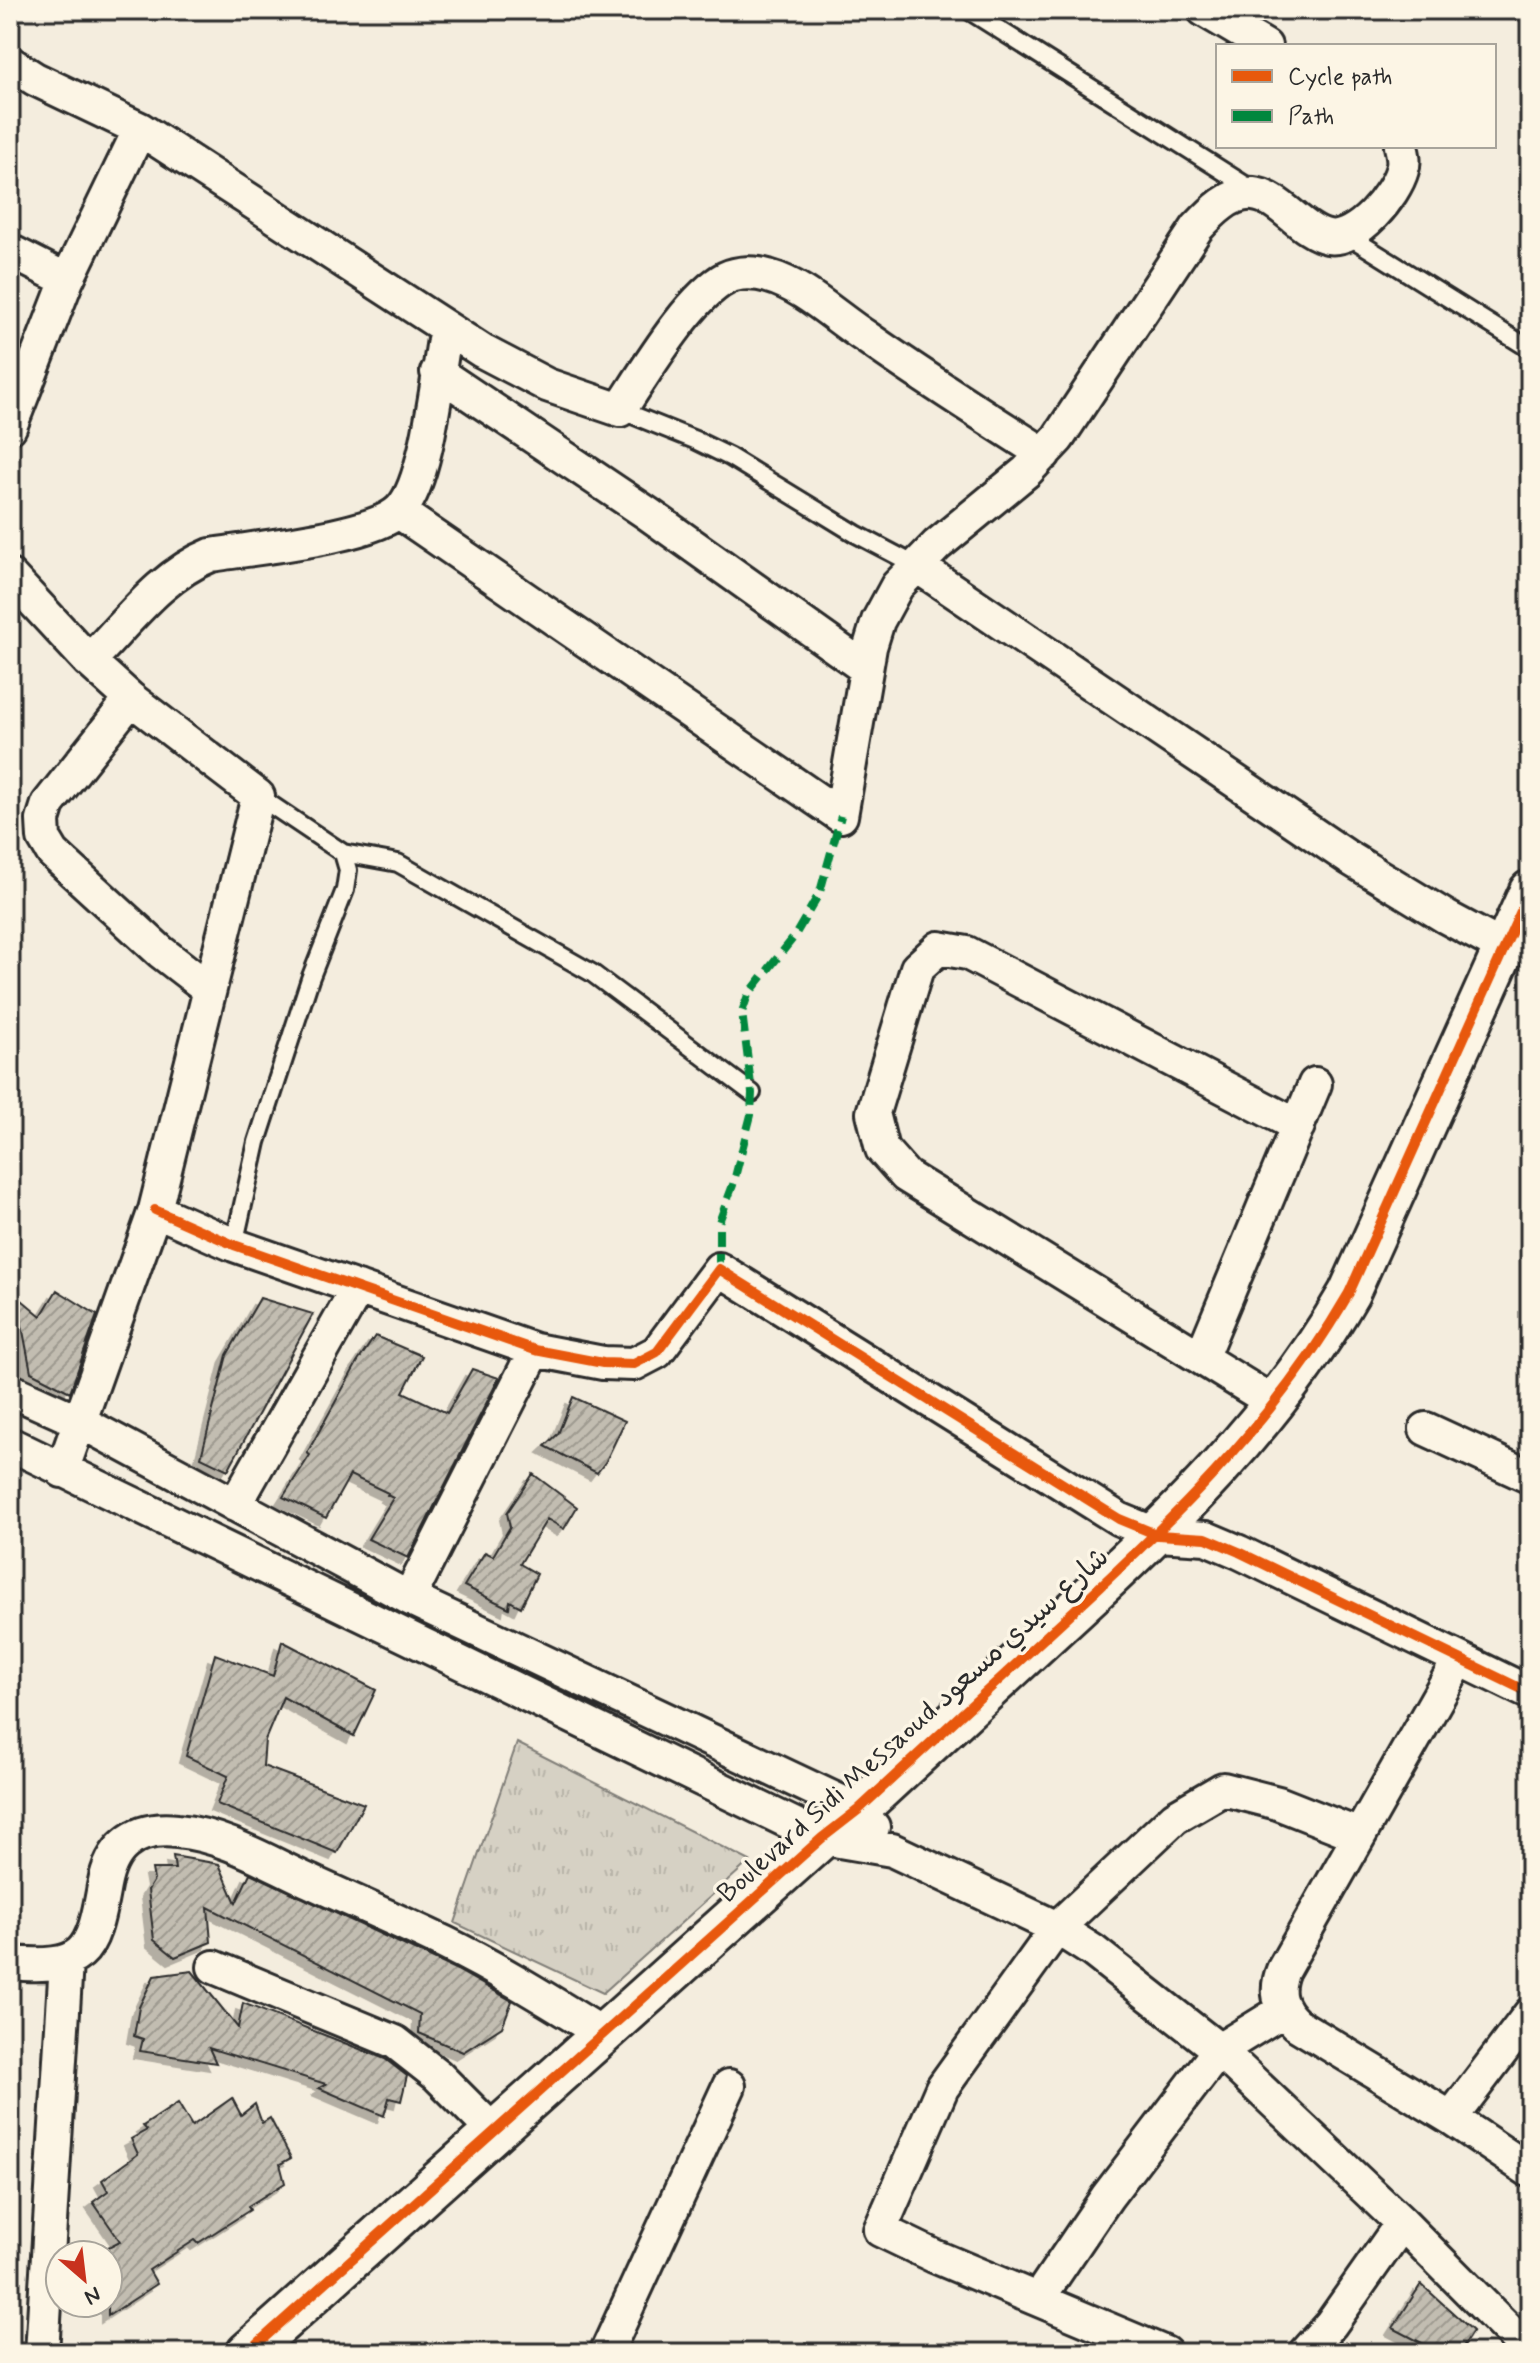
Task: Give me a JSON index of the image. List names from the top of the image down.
{
  "streets": {
    "street": ["Boulevard Sidi Messaoud شارع سيدي مسعود"]
  },
  "legend": ["Cycle path", "Path"],
  "north": "bottom right"
}
